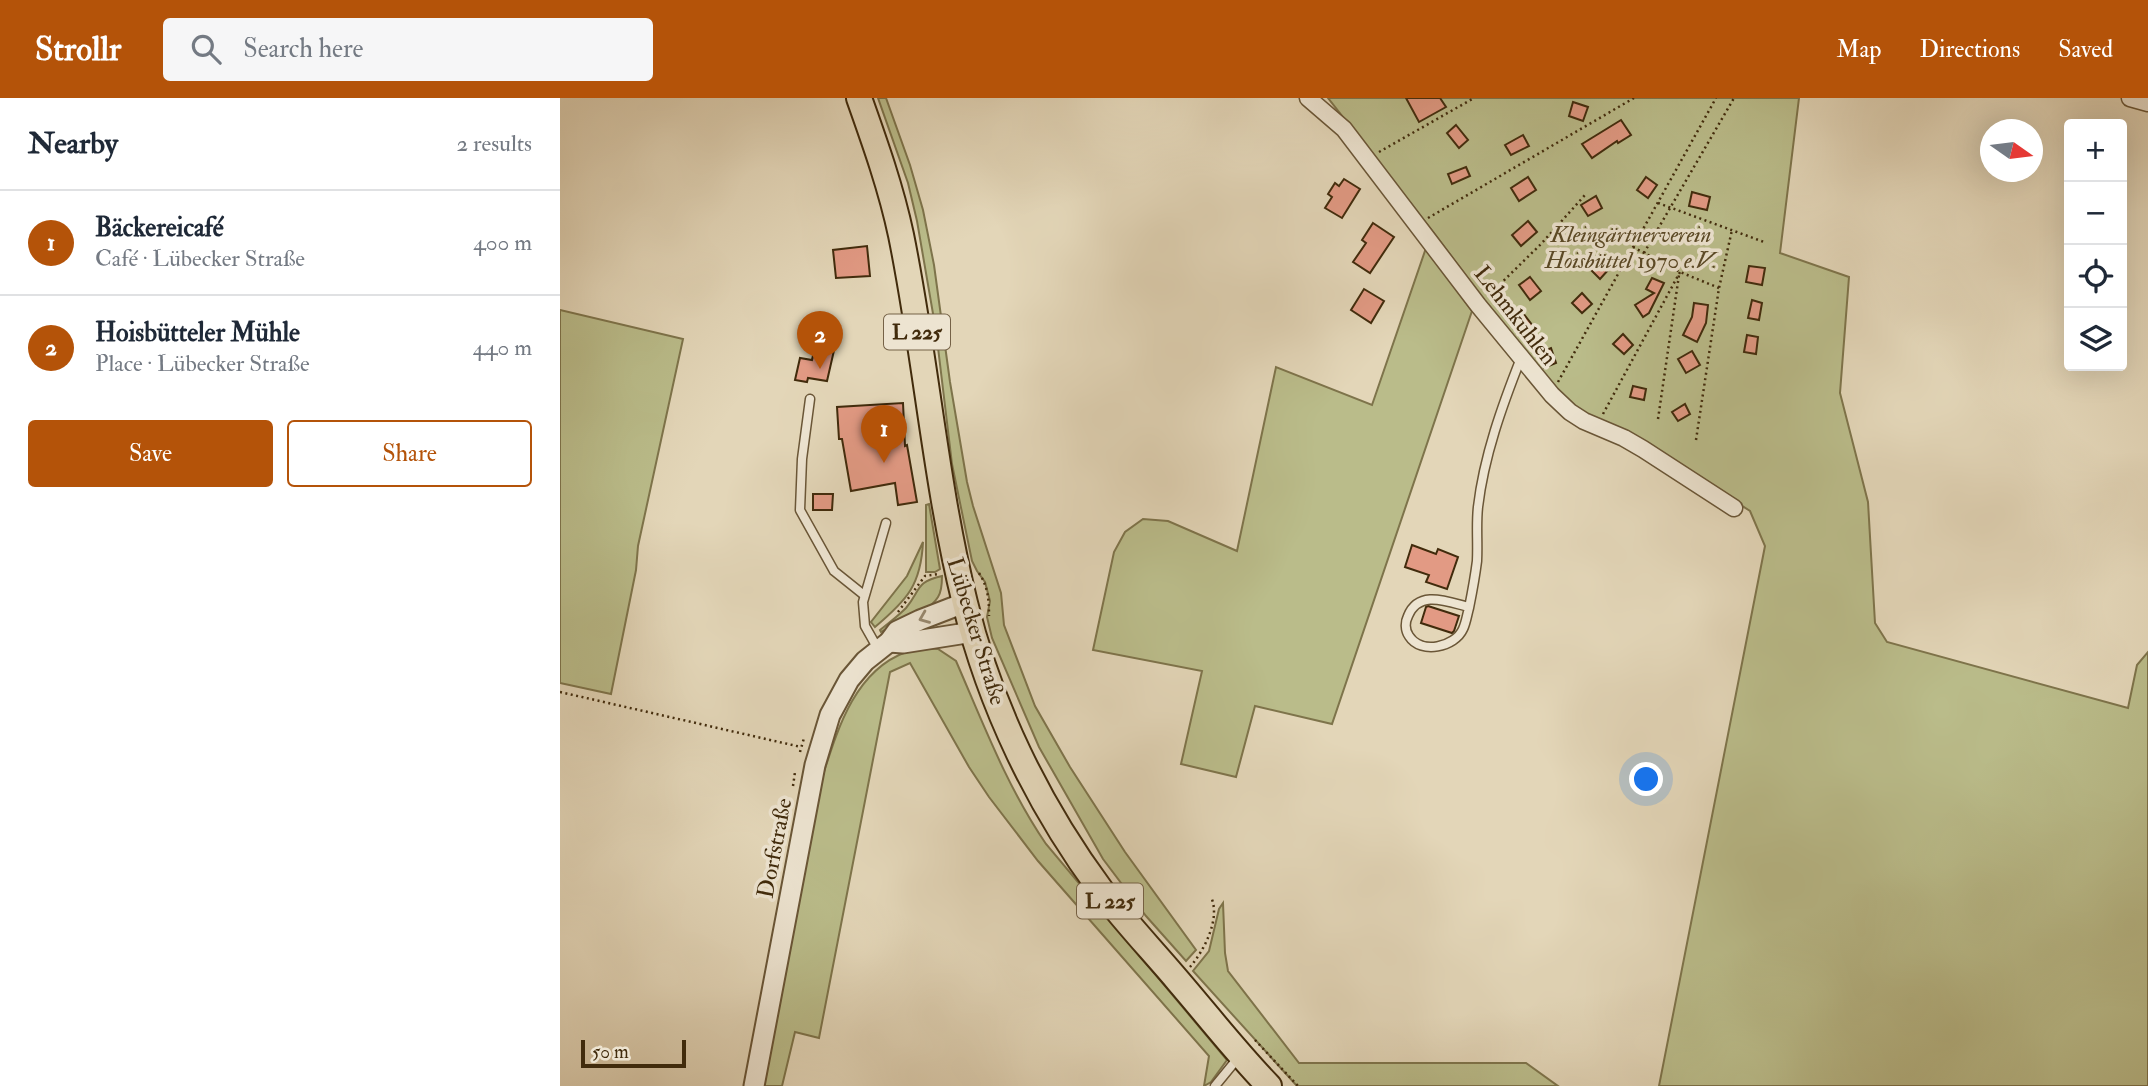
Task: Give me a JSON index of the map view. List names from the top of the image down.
{
  "streets": {
    "main road": ["L 225", "Lübecker Straße"],
    "street": ["Lehmkuhlen", "Dorfstraße"]
  },
  "crossings": [
    ["Lübecker Straße", "Dorfstraße"]
  ],
  "parks": ["Kleingärtnerverein Hoisbüttel 1970 e.V."],
  "scale_bar": "50 m",
  "north": "right",
  "page": {
    "header": "Strollr",
    "search": "Search here",
    "nav": ["Map", "Directions", "Saved"],
    "heading": ["Nearby", "2 results"],
    "map_buttons": ["+", "−"],
    "list": [
      {
        "mark": "1",
        "name": "Bäckereicafé",
        "note": "Café · Lübecker Straße",
        "value": "400 m"
      },
      {
        "mark": "2",
        "name": "Hoisbütteler Mühle",
        "note": "Place · Lübecker Straße",
        "value": "440 m"
      }
    ],
    "pins": ["2", "1"],
    "buttons": ["Save", "Share"],
    "scale": "50 m"
  }
}
